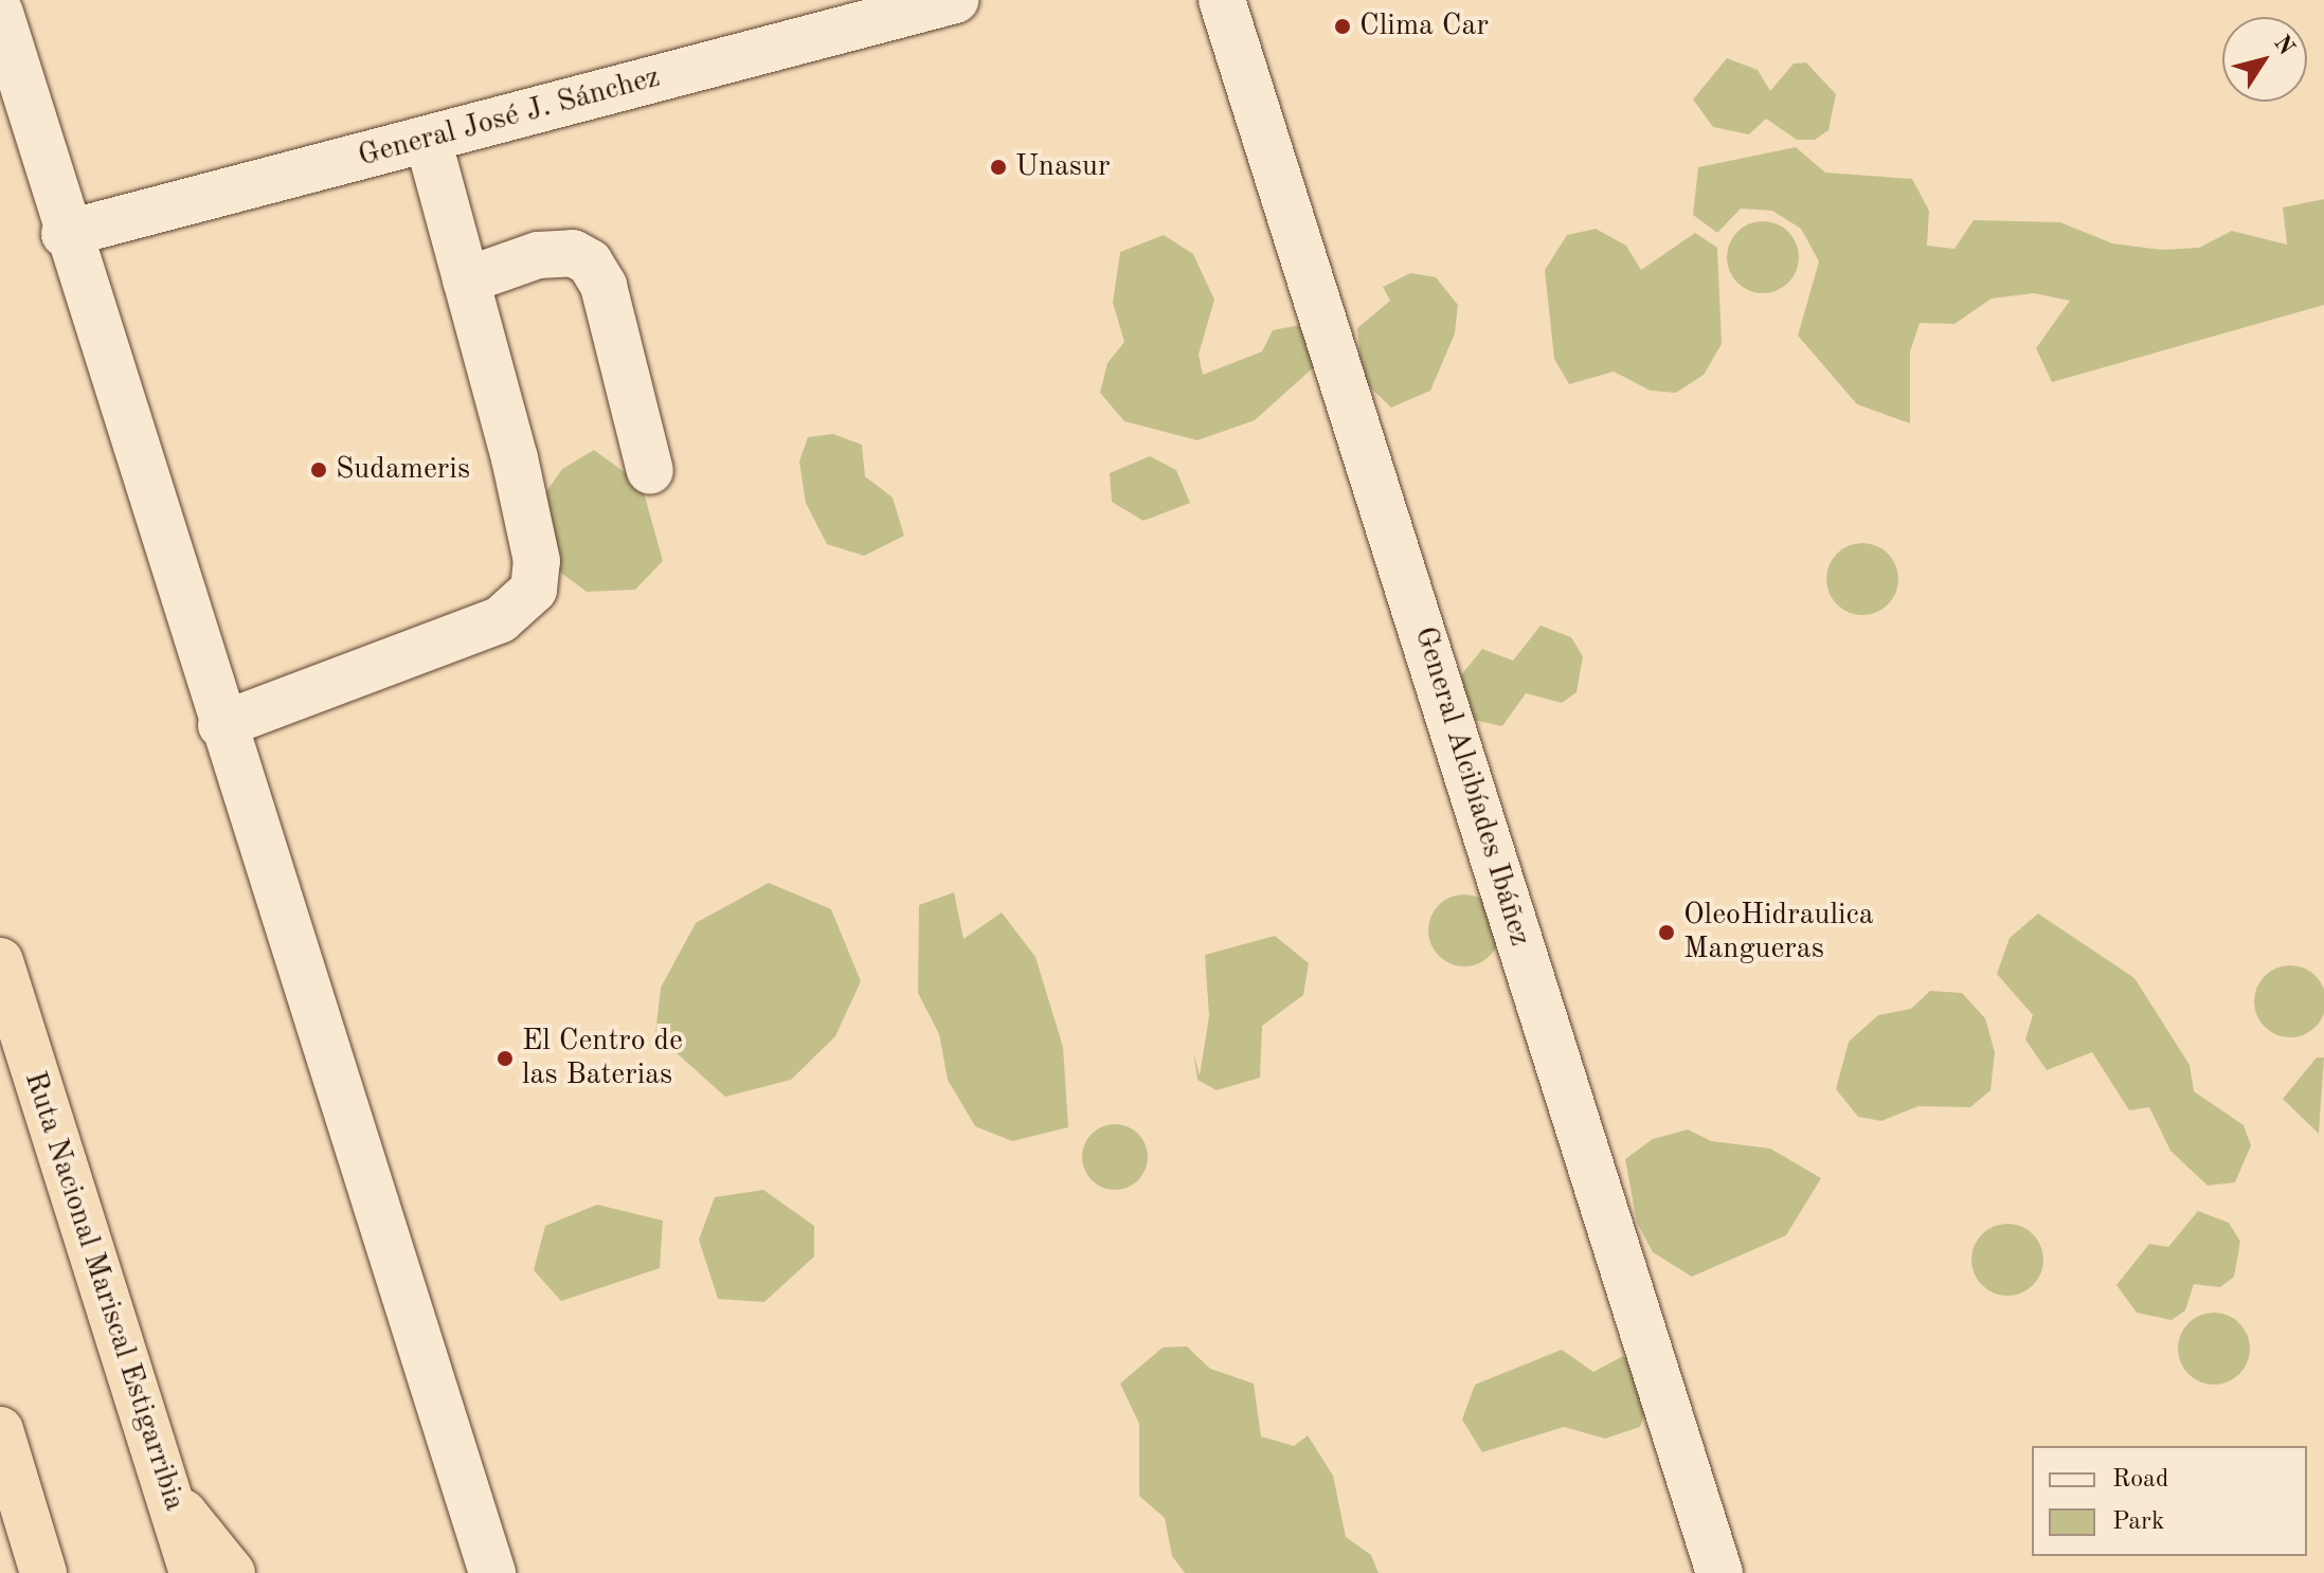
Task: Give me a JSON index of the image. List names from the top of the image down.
{
  "streets": {
    "highway": ["Ruta Nacional Mariscal Estigarribia"],
    "street": ["General José J. Sánchez", "General Alcibíades Ibáñez"]
  },
  "places": [
    "Clima Car",
    "Unasur",
    "Sudameris",
    "OleoHidraulica Mangueras",
    "El Centro de las Baterias"
  ],
  "legend": ["Road", "Park"],
  "north": "top right"
}
